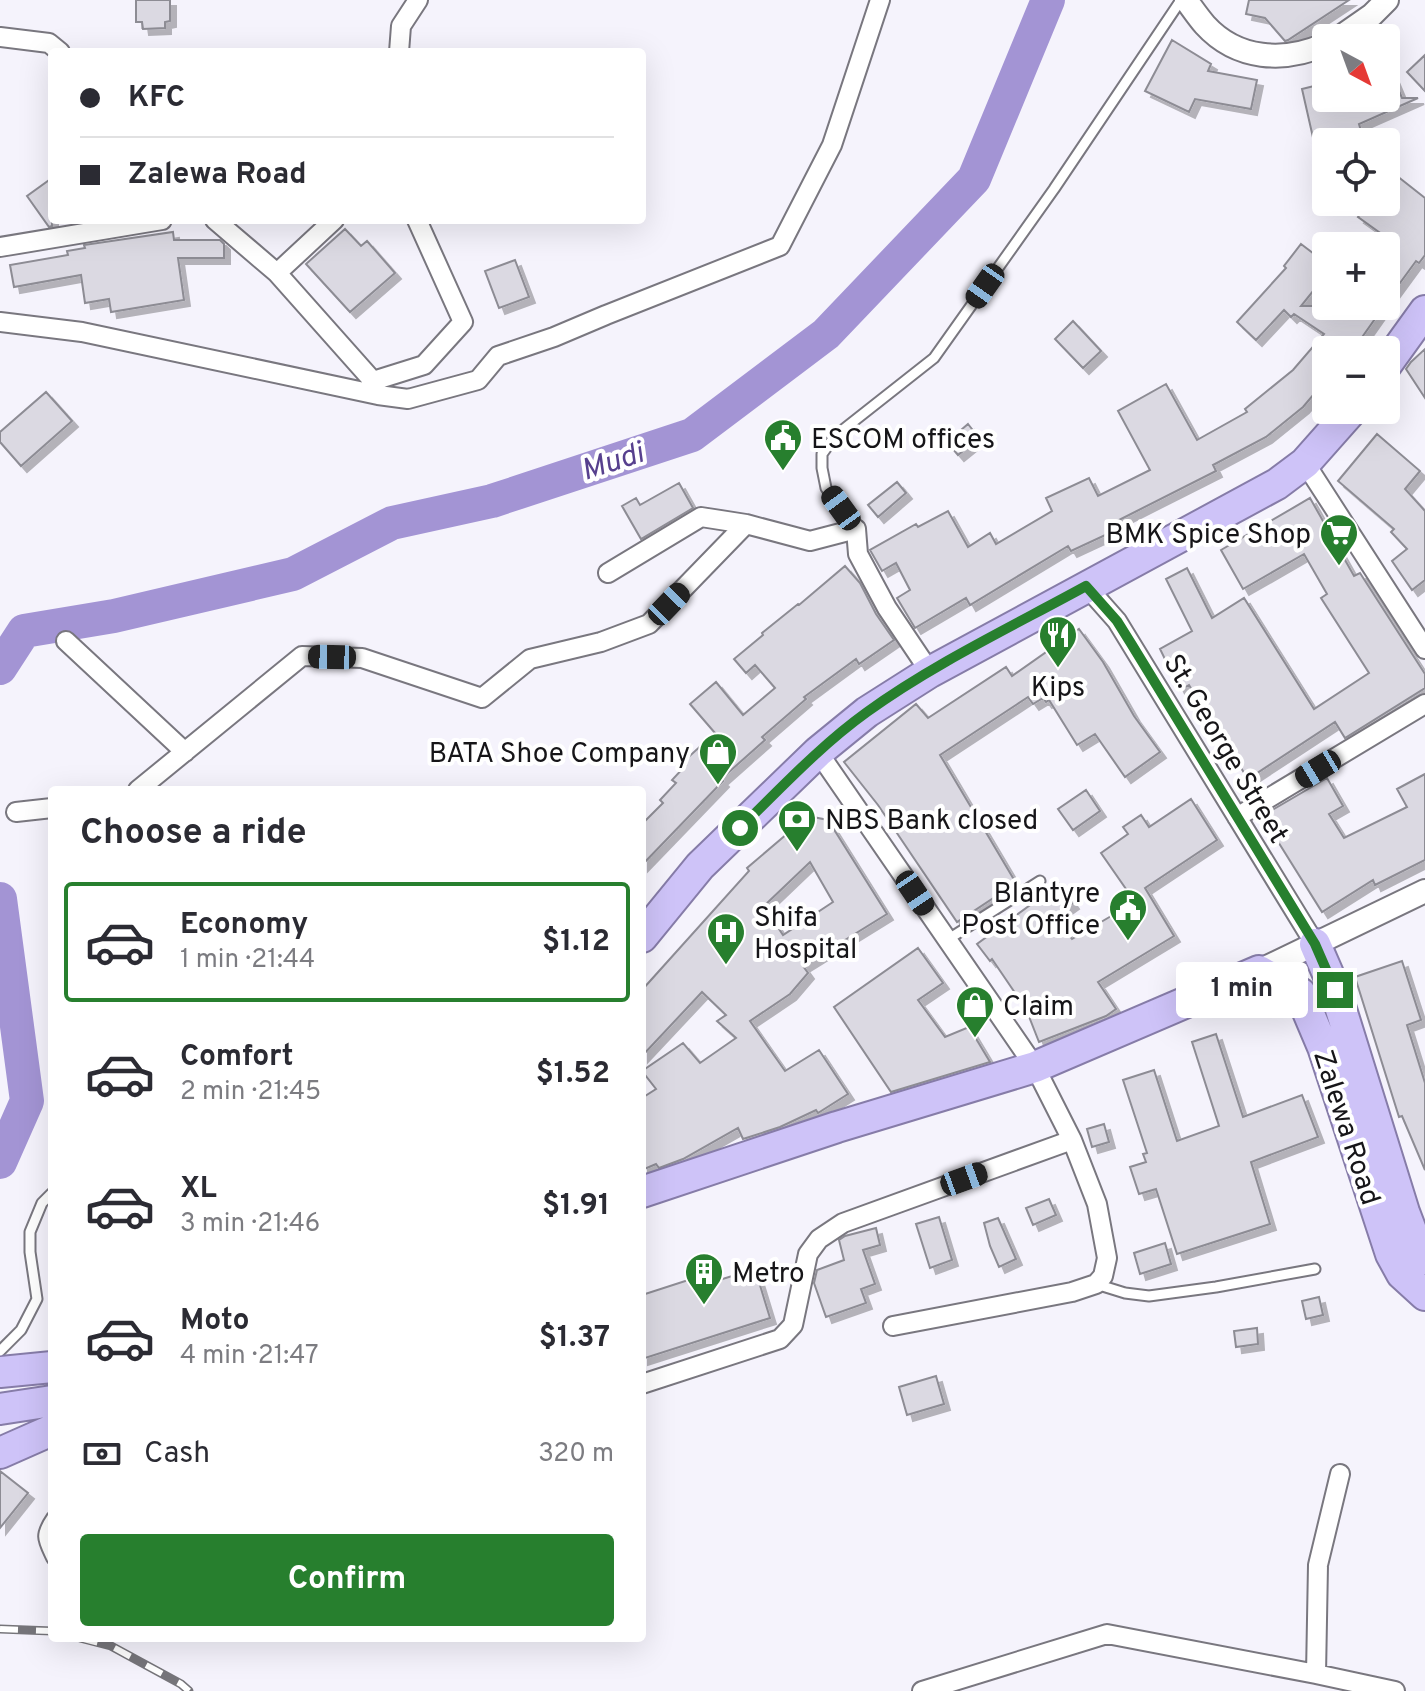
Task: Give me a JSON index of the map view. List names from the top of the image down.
{
  "streets": {
    "highway": ["Zalewa Road"],
    "street": ["St. George Street"]
  },
  "crossings": [
    ["St. George Street", "Zalewa Road"]
  ],
  "water": ["Mudi"],
  "places": {
    "public building": ["ESCOM offices", "Blantyre Post Office"],
    "supermarket": ["BMK Spice Shop"],
    "restaurant": ["Kips"],
    "shop": ["BATA Shoe Company", "Claim"],
    "bank": ["NBS Bank closed"],
    "hospital": ["Shifa Hospital"],
    "building": ["Metro"]
  },
  "north": "bottom right",
  "page": {
    "map_buttons": ["+", "−"],
    "banner": ["KFC", "Zalewa Road"],
    "heading": "Choose a ride",
    "list": [
      {
        "name": "Economy",
        "note": "1 min · 21:44",
        "value": "$1.12"
      },
      {
        "name": "Comfort",
        "note": "2 min · 21:45",
        "value": "$1.52"
      },
      {
        "name": "XL",
        "note": "3 min · 21:46",
        "value": "$1.91"
      },
      {
        "name": "Moto",
        "note": "4 min · 21:47",
        "value": "$1.37"
      }
    ],
    "bubble": "1 min",
    "pay": ["Cash", "320 m"],
    "buttons": "Confirm"
  }
}
